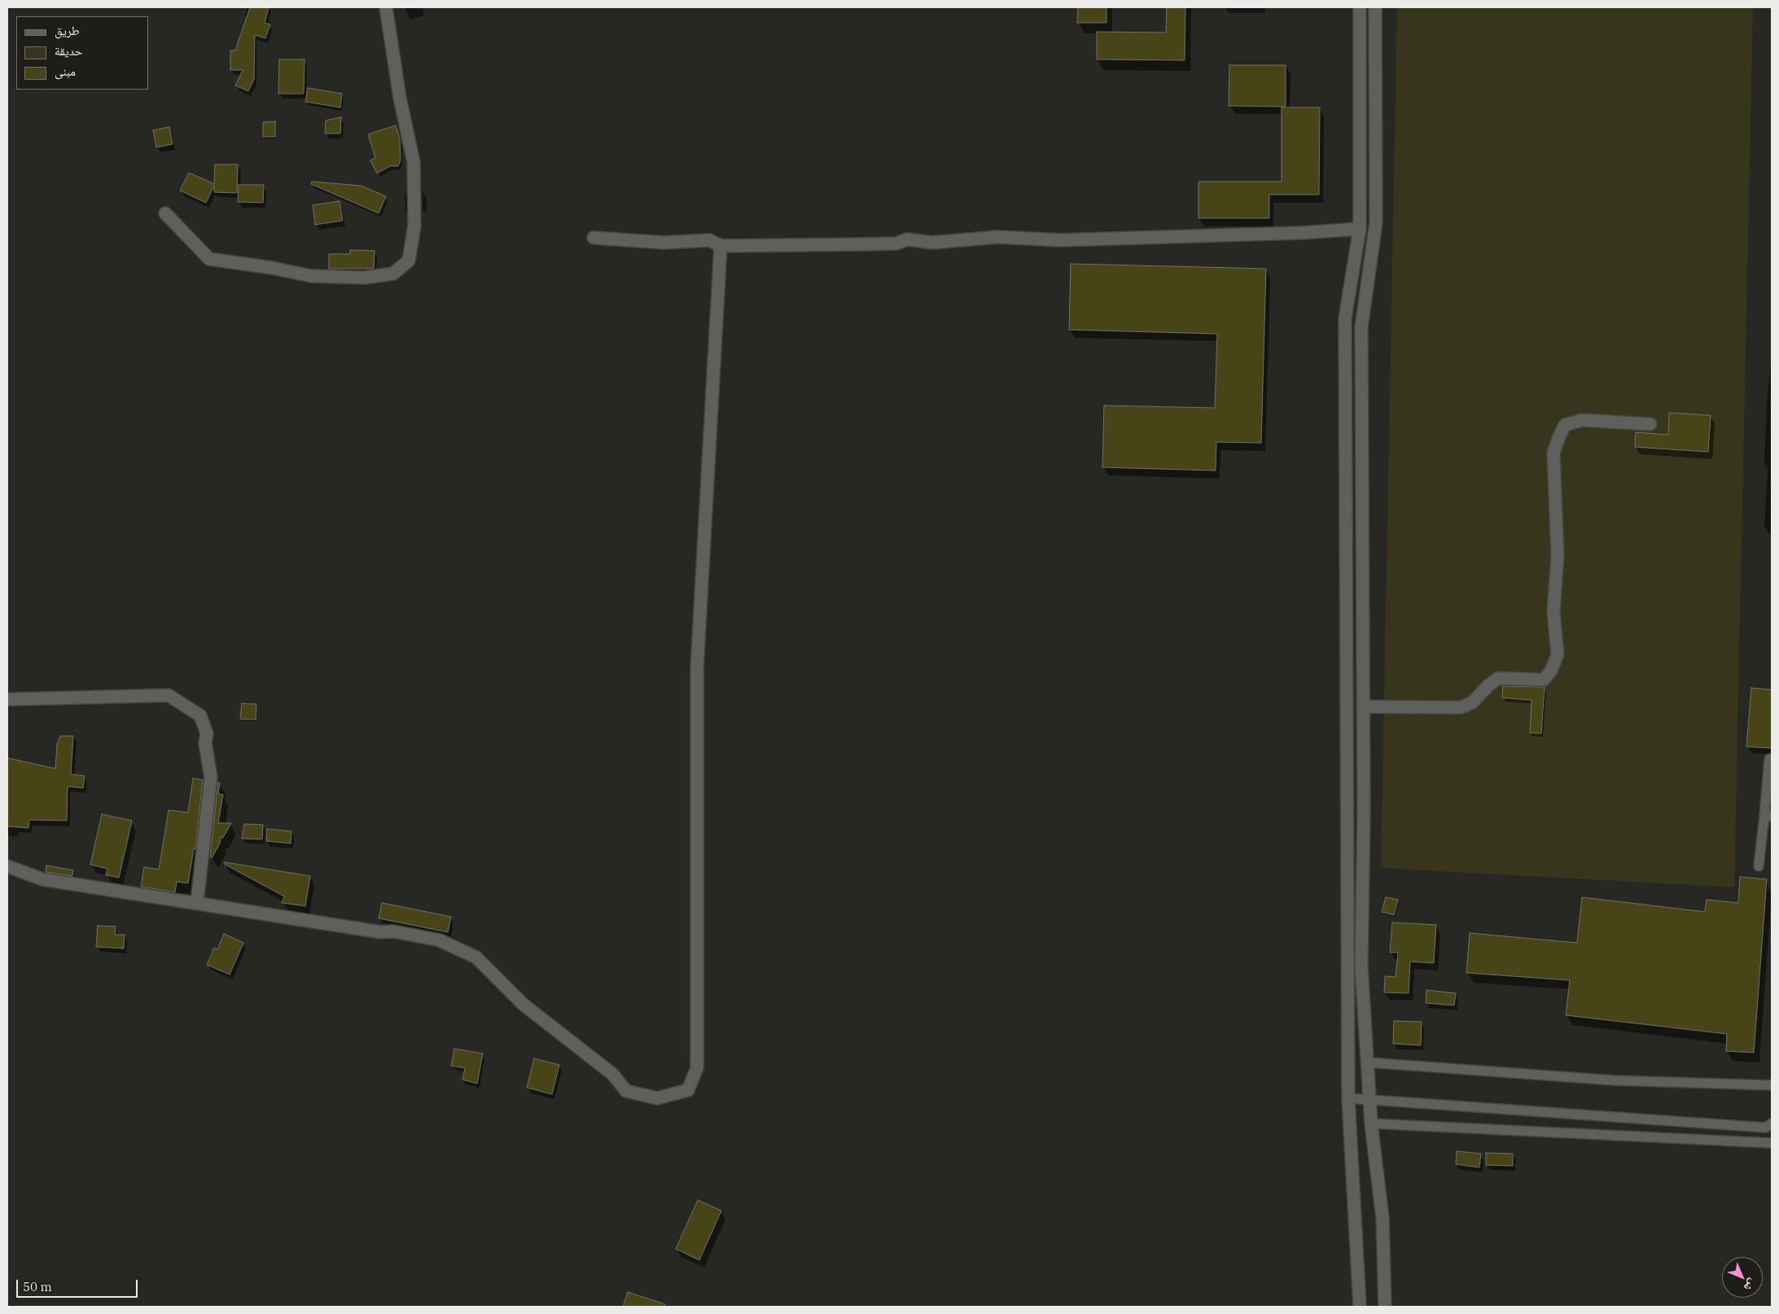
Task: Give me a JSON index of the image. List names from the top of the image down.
{
  "legend": ["طريق", "حديقة", "مبنى"],
  "scale_bar": "50 m",
  "north": "bottom right"
}
